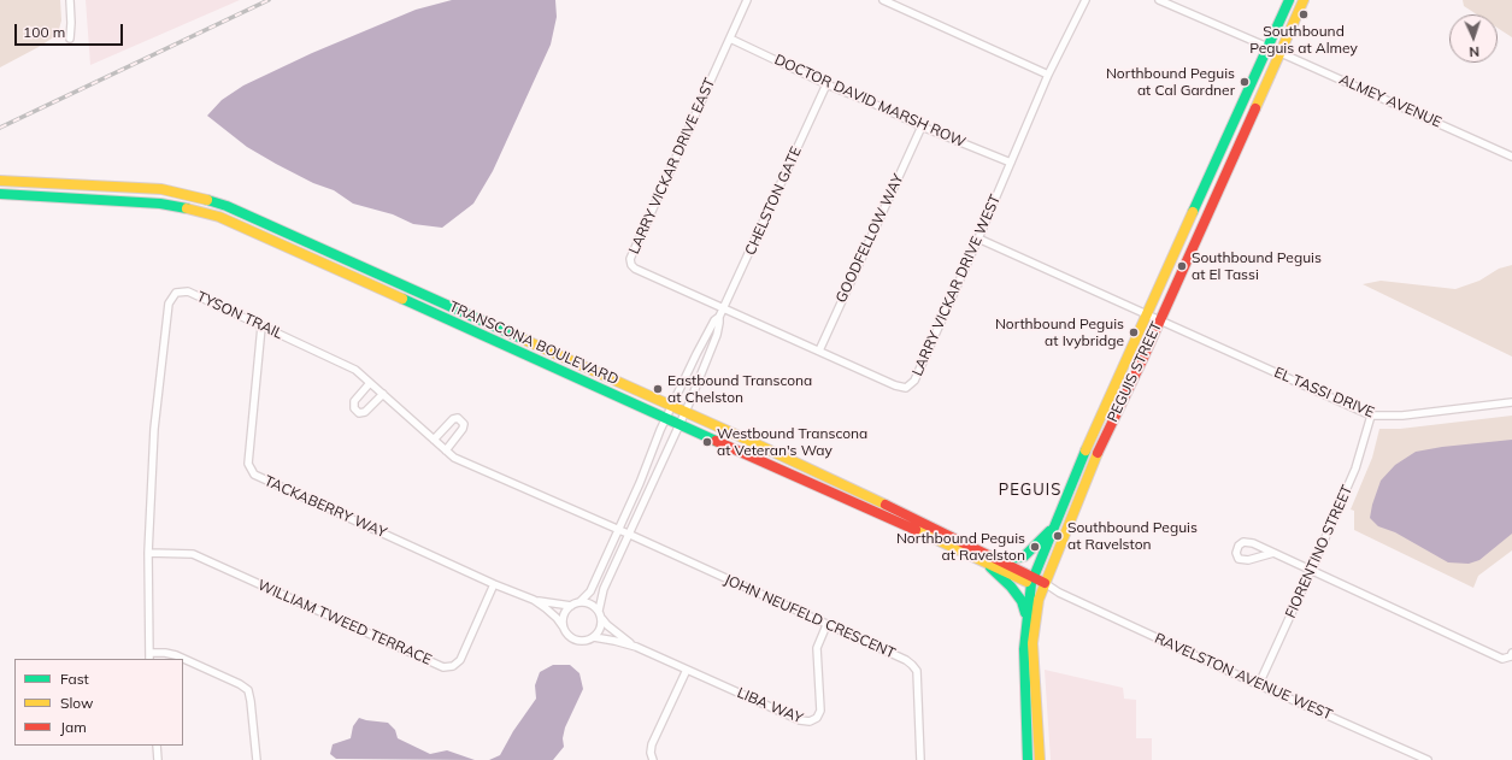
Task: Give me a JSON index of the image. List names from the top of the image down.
{
  "streets": {
    "street": [
      "DOCTOR DAVID MARSH ROW",
      "ALMEY AVENUE",
      "LARRY VICKAR DRIVE EAST",
      "CHELSTON GATE",
      "GOODFELLOW WAY",
      "LARRY VICKAR DRIVE WEST",
      "TYSON TRAIL",
      "TRANSCONA BOULEVARD",
      "PEGUIS STREET",
      "EL TASSI DRIVE",
      "TACKABERRY WAY",
      "FIORENTINO STREET",
      "JOHN NEUFELD CRESCENT",
      "WILLIAM TWEED TERRACE",
      "RAVELSTON AVENUE WEST",
      "LIBA WAY"
    ]
  },
  "crossings": [
    ["DOCTOR DAVID MARSH ROW", "LARRY VICKAR DRIVE EAST"],
    ["DOCTOR DAVID MARSH ROW", "CHELSTON GATE"],
    ["DOCTOR DAVID MARSH ROW", "GOODFELLOW WAY"],
    ["DOCTOR DAVID MARSH ROW", "LARRY VICKAR DRIVE WEST"],
    ["ALMEY AVENUE", "PEGUIS STREET"],
    ["LARRY VICKAR DRIVE EAST", "CHELSTON GATE"],
    ["LARRY VICKAR DRIVE EAST", "LARRY VICKAR DRIVE WEST"],
    ["CHELSTON GATE", "LARRY VICKAR DRIVE WEST"],
    ["CHELSTON GATE", "TYSON TRAIL"],
    ["CHELSTON GATE", "TRANSCONA BOULEVARD"],
    ["CHELSTON GATE", "JOHN NEUFELD CRESCENT"],
    ["CHELSTON GATE", "LIBA WAY"],
    ["GOODFELLOW WAY", "LARRY VICKAR DRIVE WEST"],
    ["LARRY VICKAR DRIVE WEST", "EL TASSI DRIVE"],
    ["TYSON TRAIL", "TACKABERRY WAY"],
    ["TYSON TRAIL", "JOHN NEUFELD CRESCENT"],
    ["TYSON TRAIL", "WILLIAM TWEED TERRACE"],
    ["TRANSCONA BOULEVARD", "PEGUIS STREET"],
    ["TRANSCONA BOULEVARD", "RAVELSTON AVENUE WEST"],
    ["PEGUIS STREET", "EL TASSI DRIVE"],
    ["PEGUIS STREET", "RAVELSTON AVENUE WEST"],
    ["EL TASSI DRIVE", "FIORENTINO STREET"],
    ["TACKABERRY WAY", "WILLIAM TWEED TERRACE"],
    ["FIORENTINO STREET", "RAVELSTON AVENUE WEST"],
    ["JOHN NEUFELD CRESCENT", "LIBA WAY"]
  ],
  "districts": ["PEGUIS"],
  "places": [
    "Southbound Peguis at Almey",
    "Northbound Peguis at Cal Gardner",
    "Southbound Peguis at El Tassi",
    "Northbound Peguis at Ivybridge",
    "Eastbound Transcona at Chelston",
    "Westbound Transcona at Veteran's Way",
    "Southbound Peguis at Ravelston",
    "Northbound Peguis at Ravelston"
  ],
  "legend": ["Fast", "Slow", "Jam"],
  "scale_bar": "100 m",
  "north": "bottom"
}
